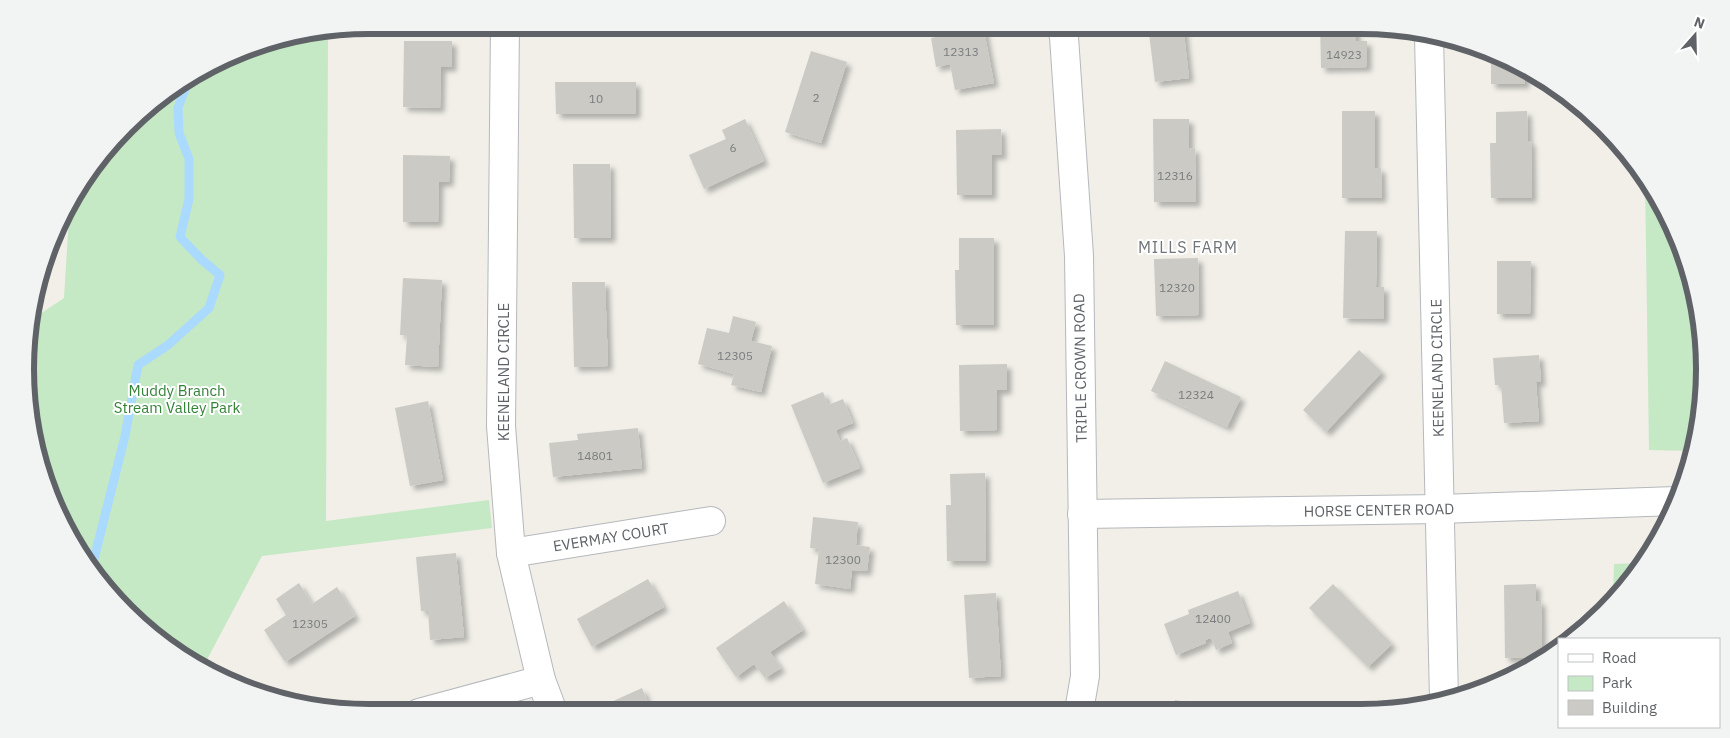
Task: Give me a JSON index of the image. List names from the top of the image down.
{
  "streets": {
    "street": [
      "TRIPLE CROWN ROAD",
      "KEENELAND CIRCLE",
      "HORSE CENTER ROAD",
      "EVERMAY COURT"
    ]
  },
  "crossings": [
    ["TRIPLE CROWN ROAD", "HORSE CENTER ROAD"],
    ["KEENELAND CIRCLE", "HORSE CENTER ROAD"],
    ["KEENELAND CIRCLE", "EVERMAY COURT"]
  ],
  "districts": ["MILLS FARM"],
  "parks": ["Muddy Branch Stream Valley Park"],
  "house_numbers": [
    "12313",
    "14923",
    "2",
    "10",
    "6",
    "12316",
    "12320",
    "12305",
    "12324",
    "14801",
    "12300",
    "12400",
    "12305"
  ],
  "legend": ["Road", "Park", "Building"],
  "north": "top"
}
